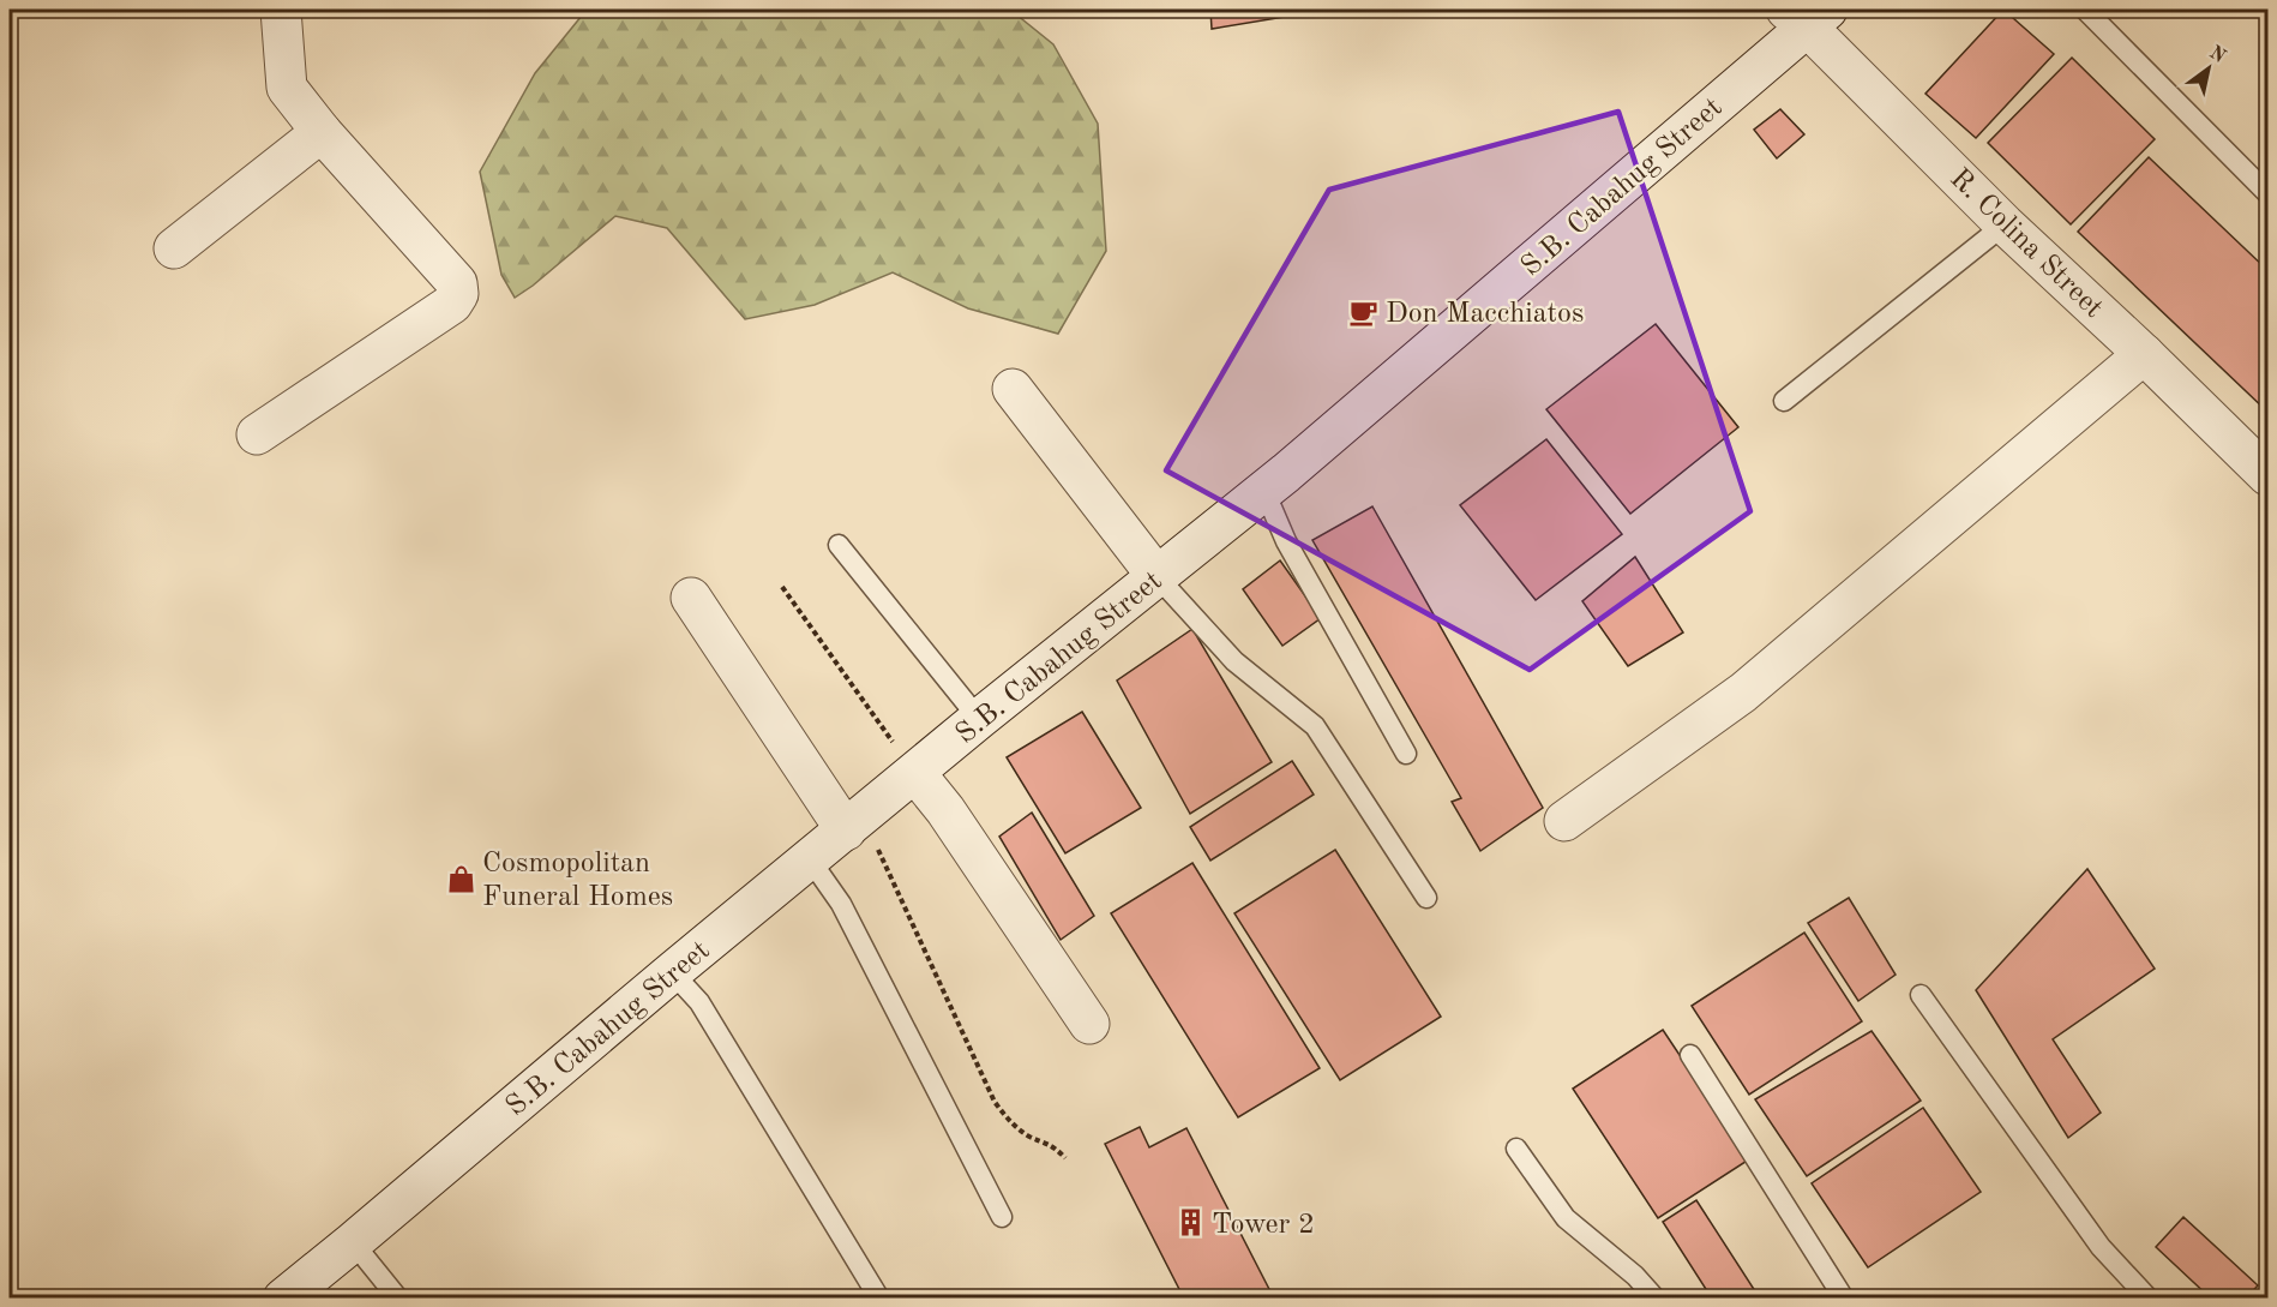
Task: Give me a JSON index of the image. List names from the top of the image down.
{
  "streets": {
    "street": ["S.B. Cabahug Street", "R. Colina Street"]
  },
  "crossings": [
    ["S.B. Cabahug Street", "R. Colina Street"]
  ],
  "places": {
    "cafe": ["Don Macchiatos"],
    "shop": ["Cosmopolitan Funeral Homes"],
    "building": ["Tower 2"]
  },
  "north": "top right"
}
